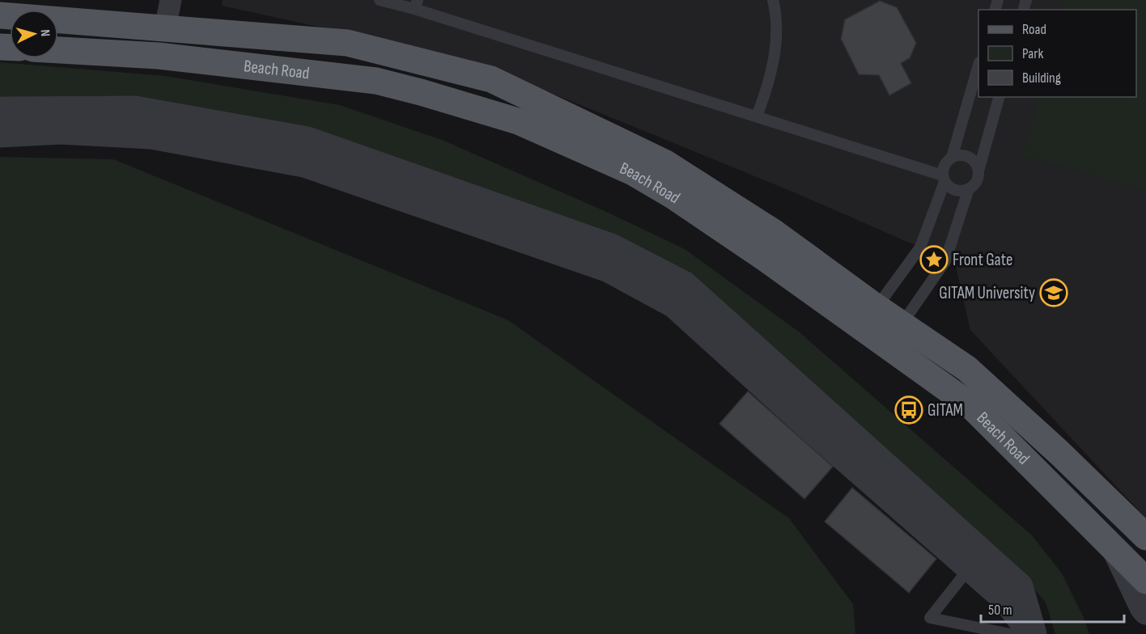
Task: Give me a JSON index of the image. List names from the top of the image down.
{
  "streets": {
    "main road": ["Beach Road"]
  },
  "places": {
    "place": ["Front Gate"],
    "school or university": ["GITAM University"],
    "bus stop": ["GITAM"]
  },
  "legend": ["Road", "Park", "Building"],
  "scale_bar": "50 m",
  "north": "right"
}
